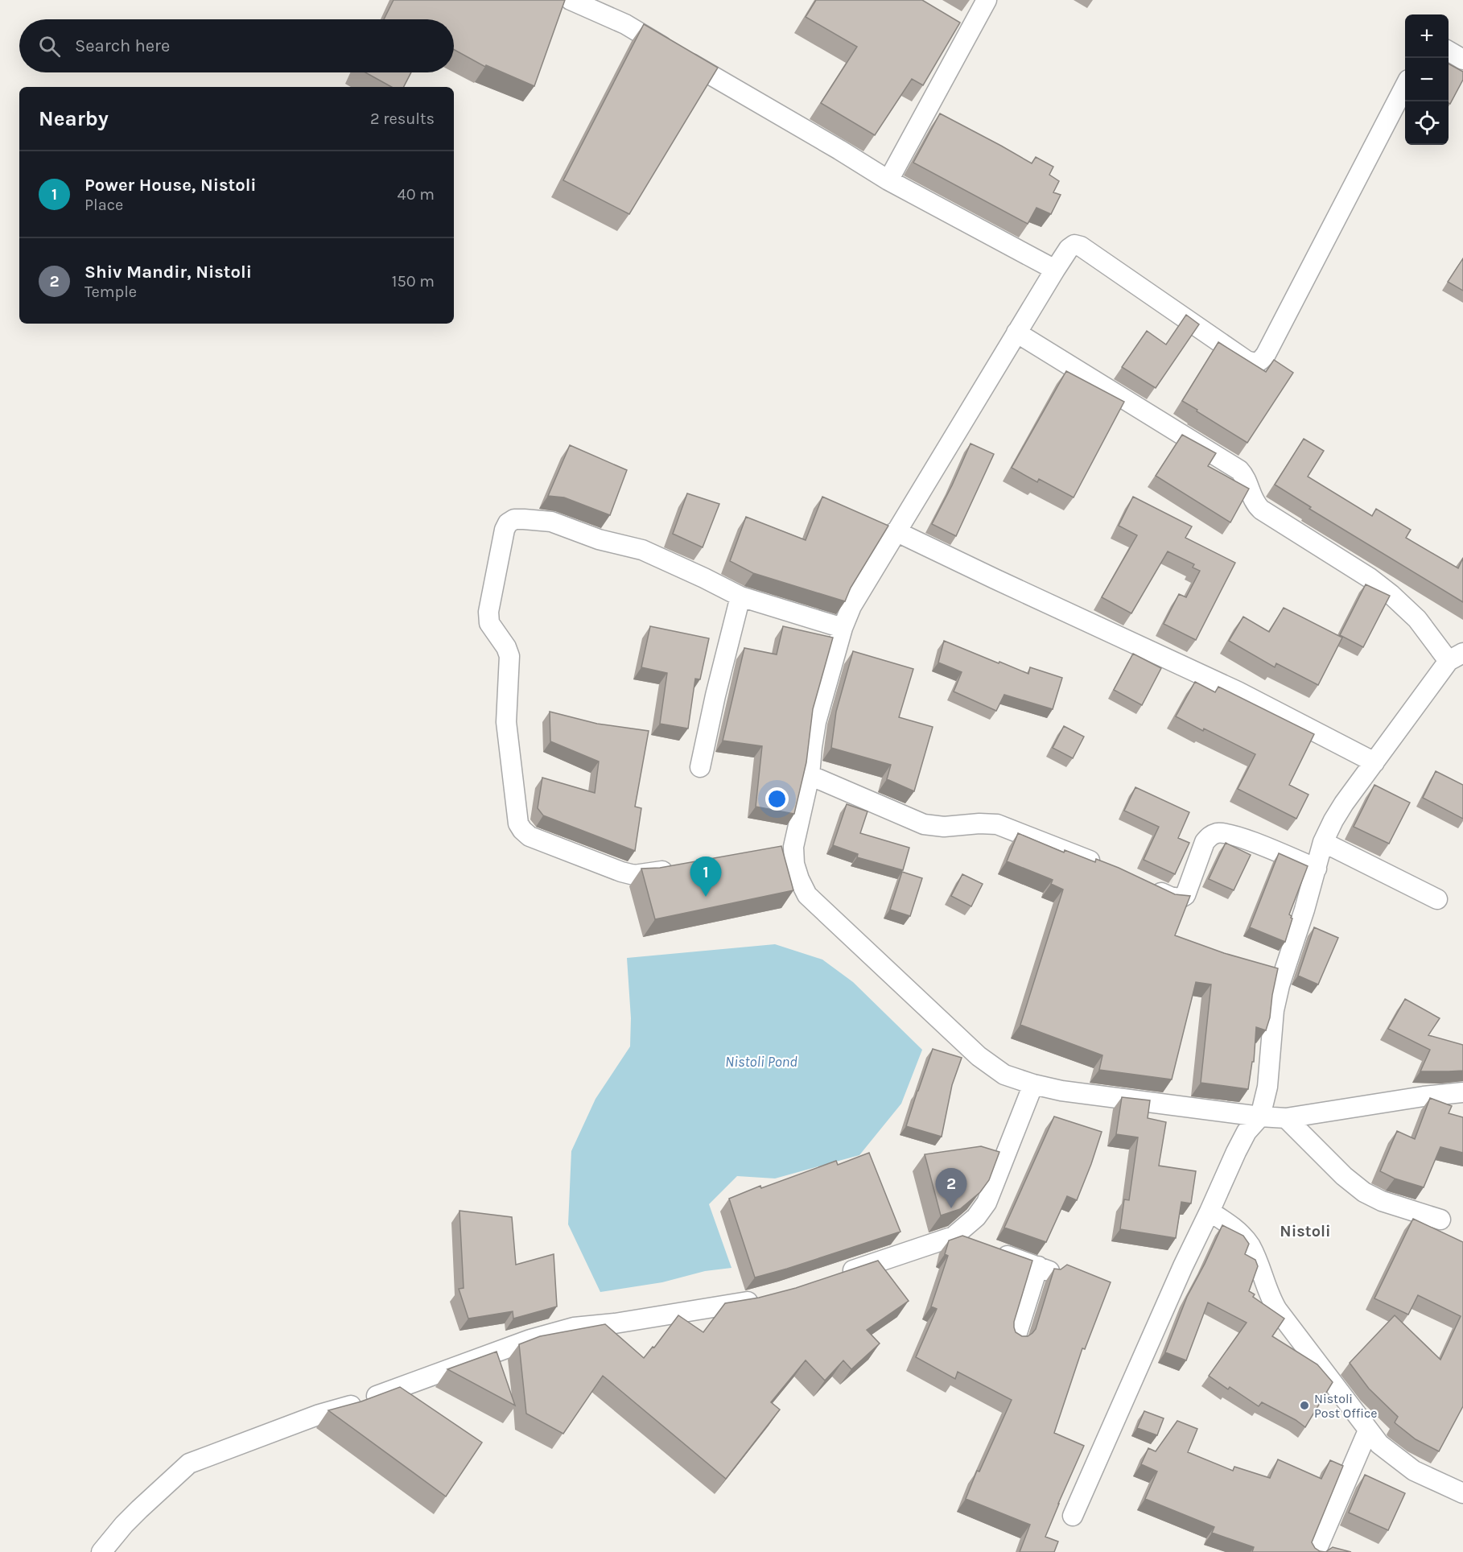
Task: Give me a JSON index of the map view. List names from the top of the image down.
{
  "districts": ["Nistoli"],
  "water": ["Nistoli Pond"],
  "places": ["Nistoli Post Office"],
  "page": {
    "map_buttons": ["+", "−"],
    "search": "Search here",
    "heading": ["Nearby", "2 results"],
    "list": [
      {
        "mark": "1",
        "name": "Power House, Nistoli",
        "note": "Place",
        "value": "40 m"
      },
      {
        "mark": "2",
        "name": "Shiv Mandir, Nistoli",
        "note": "Temple",
        "value": "150 m"
      }
    ],
    "pins": ["1", "2"]
  }
}
